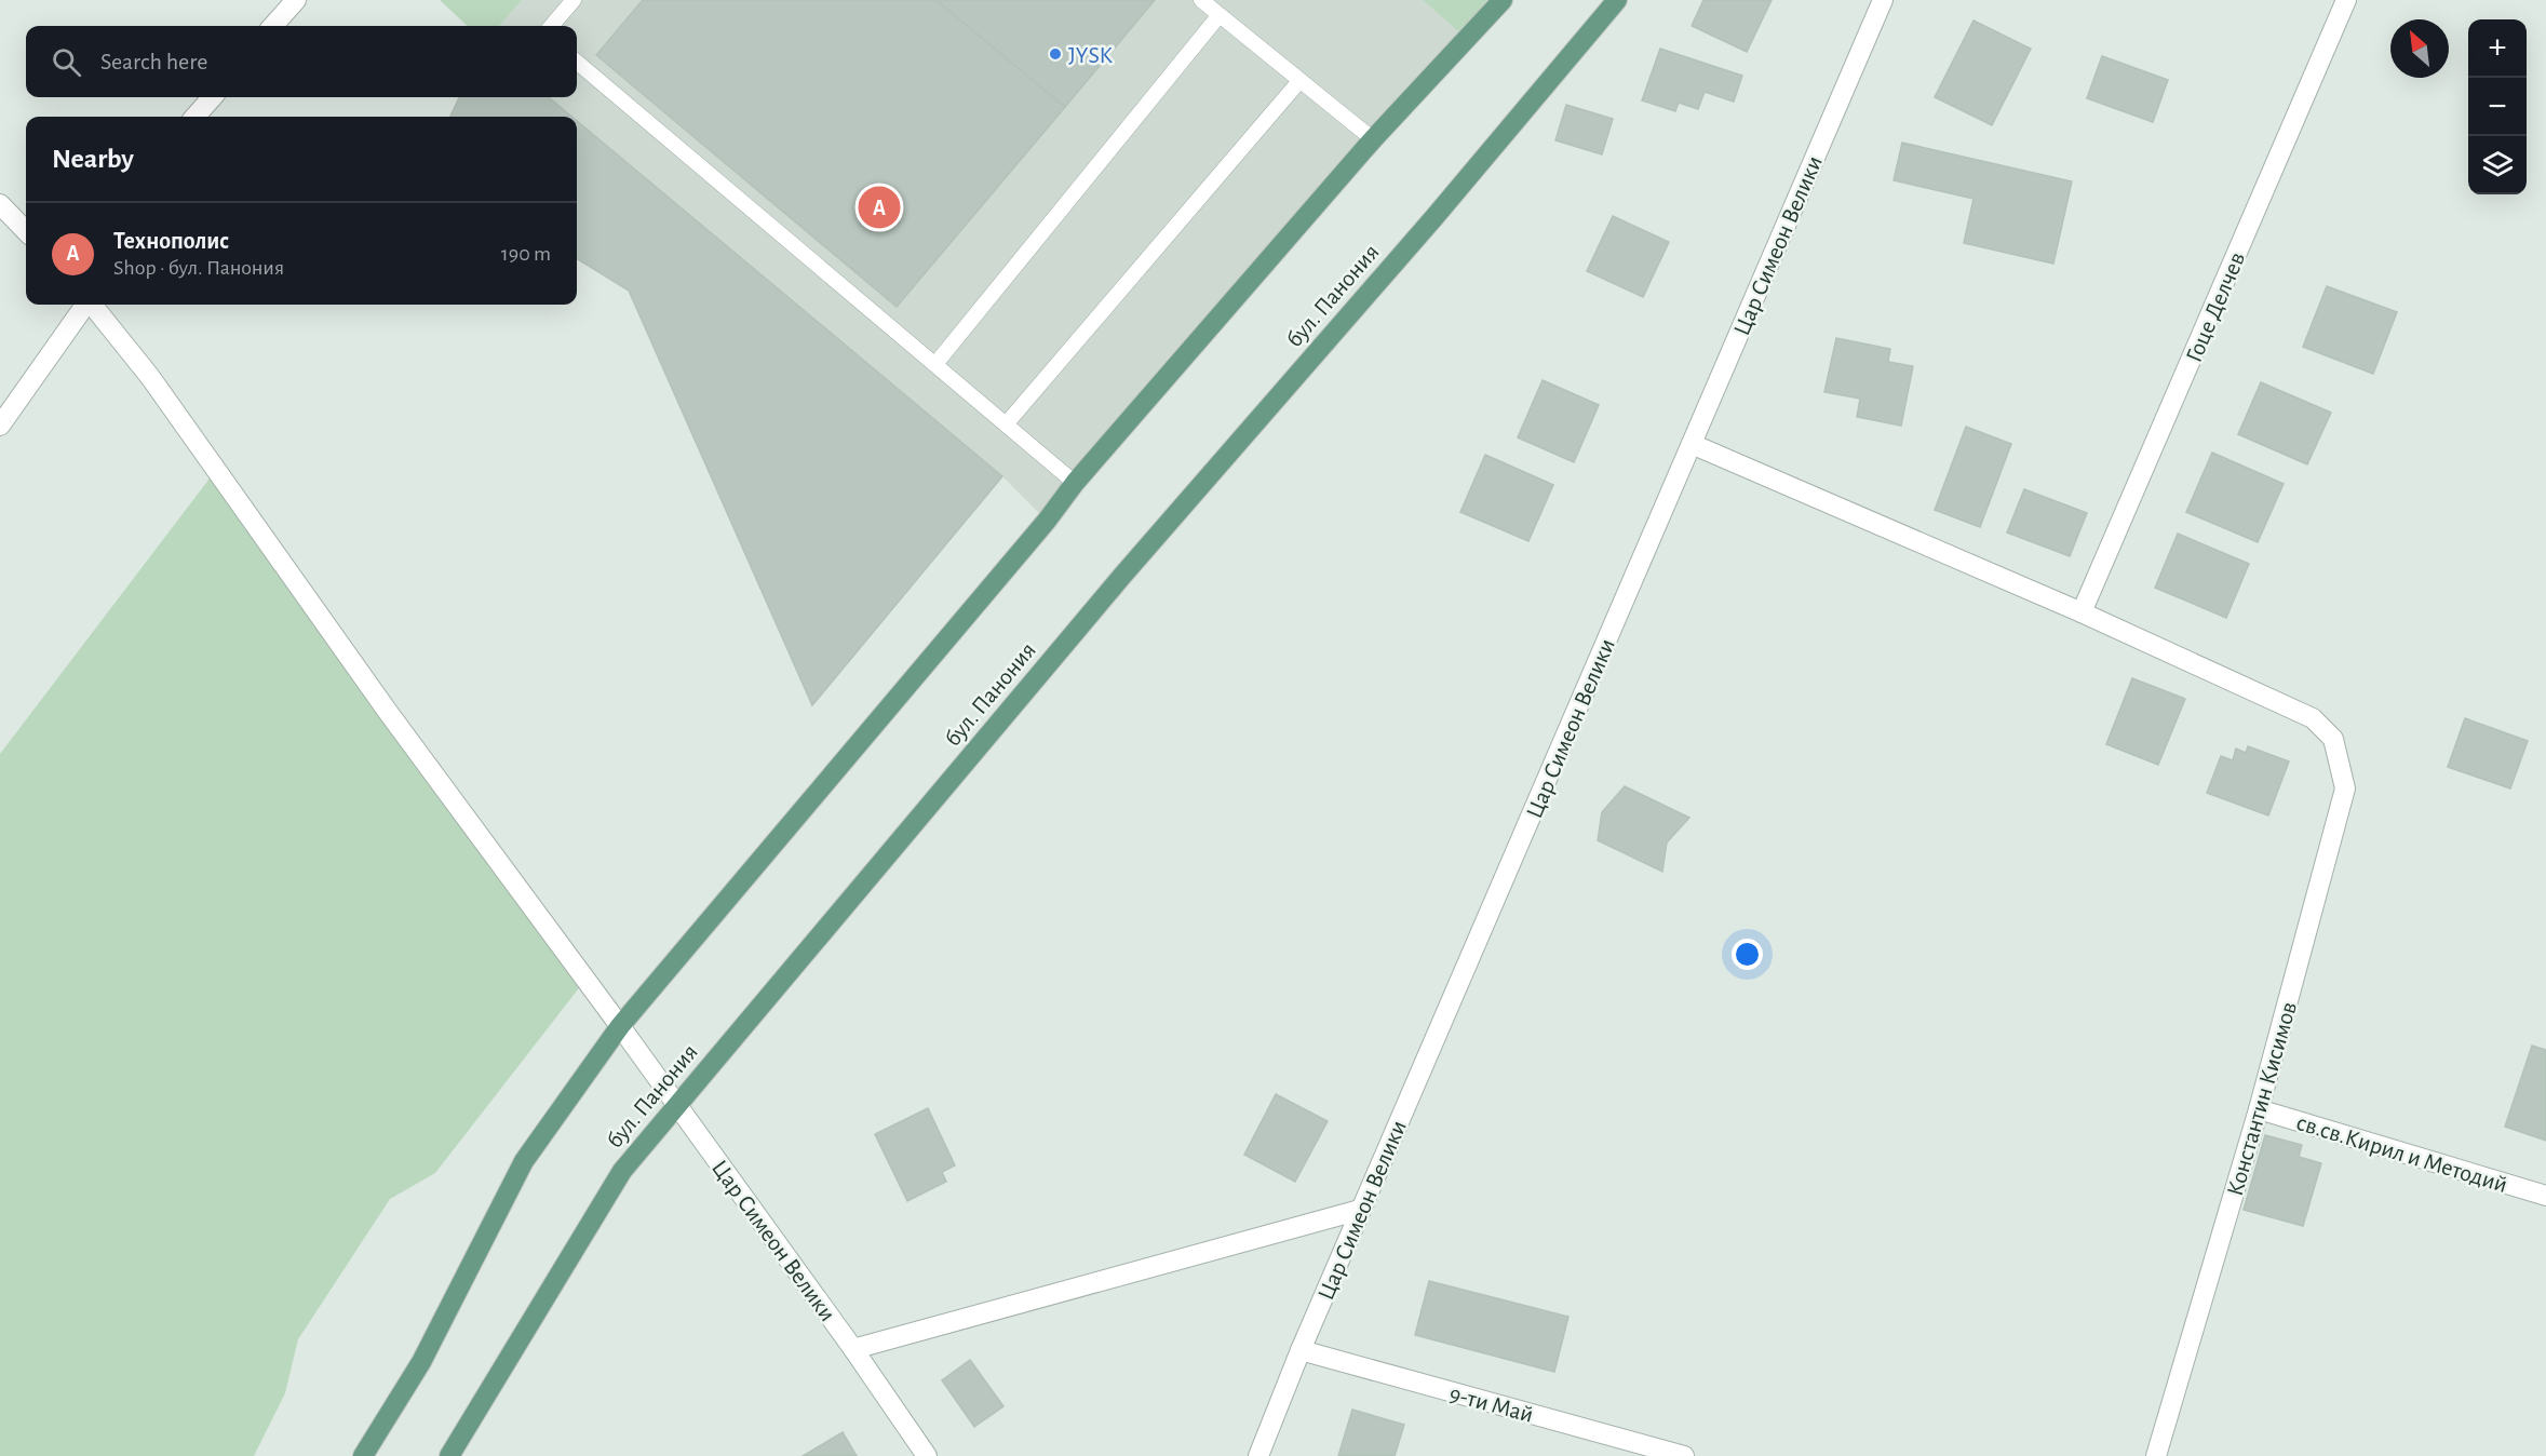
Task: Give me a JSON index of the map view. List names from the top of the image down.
{
  "streets": {
    "main road": ["бул. Панония"],
    "street": [
      "Цар Симеон Велики",
      "Гоце Делчев",
      "Константин Кисимов",
      "св.св.Кирил и Методий",
      "9-ти Май"
    ]
  },
  "crossings": [
    ["Цар Симеон Велики", "бул. Панония"],
    ["Цар Симеон Велики", "9-ти Май"],
    ["Гоце Делчев", "Константин Кисимов"],
    ["Константин Кисимов", "св.св.Кирил и Методий"]
  ],
  "places": ["JYSK"],
  "north": "top left",
  "page": {
    "map_buttons": ["+", "−"],
    "search": "Search here",
    "heading": "Nearby",
    "pins": "A",
    "list": [
      {
        "mark": "A",
        "name": "Технополис",
        "note": "Shop · бул. Панония",
        "value": "190 m"
      }
    ]
  }
}
